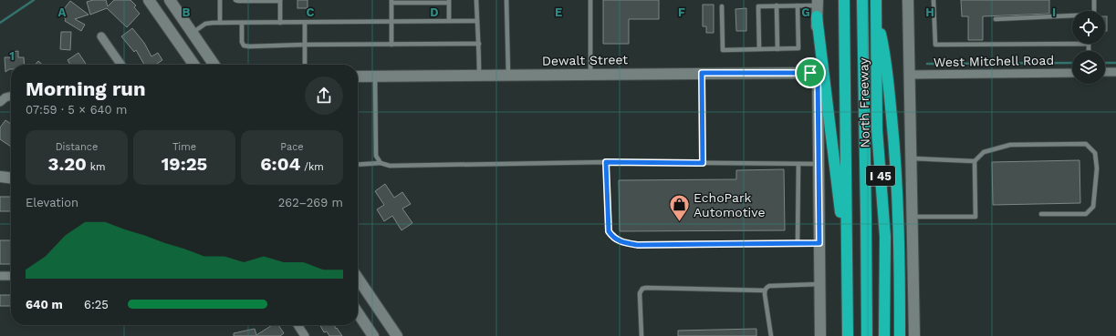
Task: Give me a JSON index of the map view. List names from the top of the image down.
{
  "streets": {
    "highway": ["North Freeway", "I 45"],
    "main road": ["Dewalt Street"],
    "street": ["West Mitchell Road"]
  },
  "places": {
    "shop": ["EchoPark Automotive"]
  },
  "page": {
    "heading": ["Morning run", "07:59 · 5 × 640 m"],
    "stats": [
      ["Distance", "3.20 km"],
      ["Time", "19:25"],
      ["Pace", "6:04 /km"]
    ],
    "chart": ["Elevation", "262–269 m"],
    "list": [
      {
        "name": "640 m",
        "note": "6:25"
      }
    ]
  },
  "grid": {
    "columns": [
      "A",
      "B",
      "C",
      "D",
      "E",
      "F",
      "G",
      "H",
      "I"
    ],
    "rows": ["1"]
  }
}
